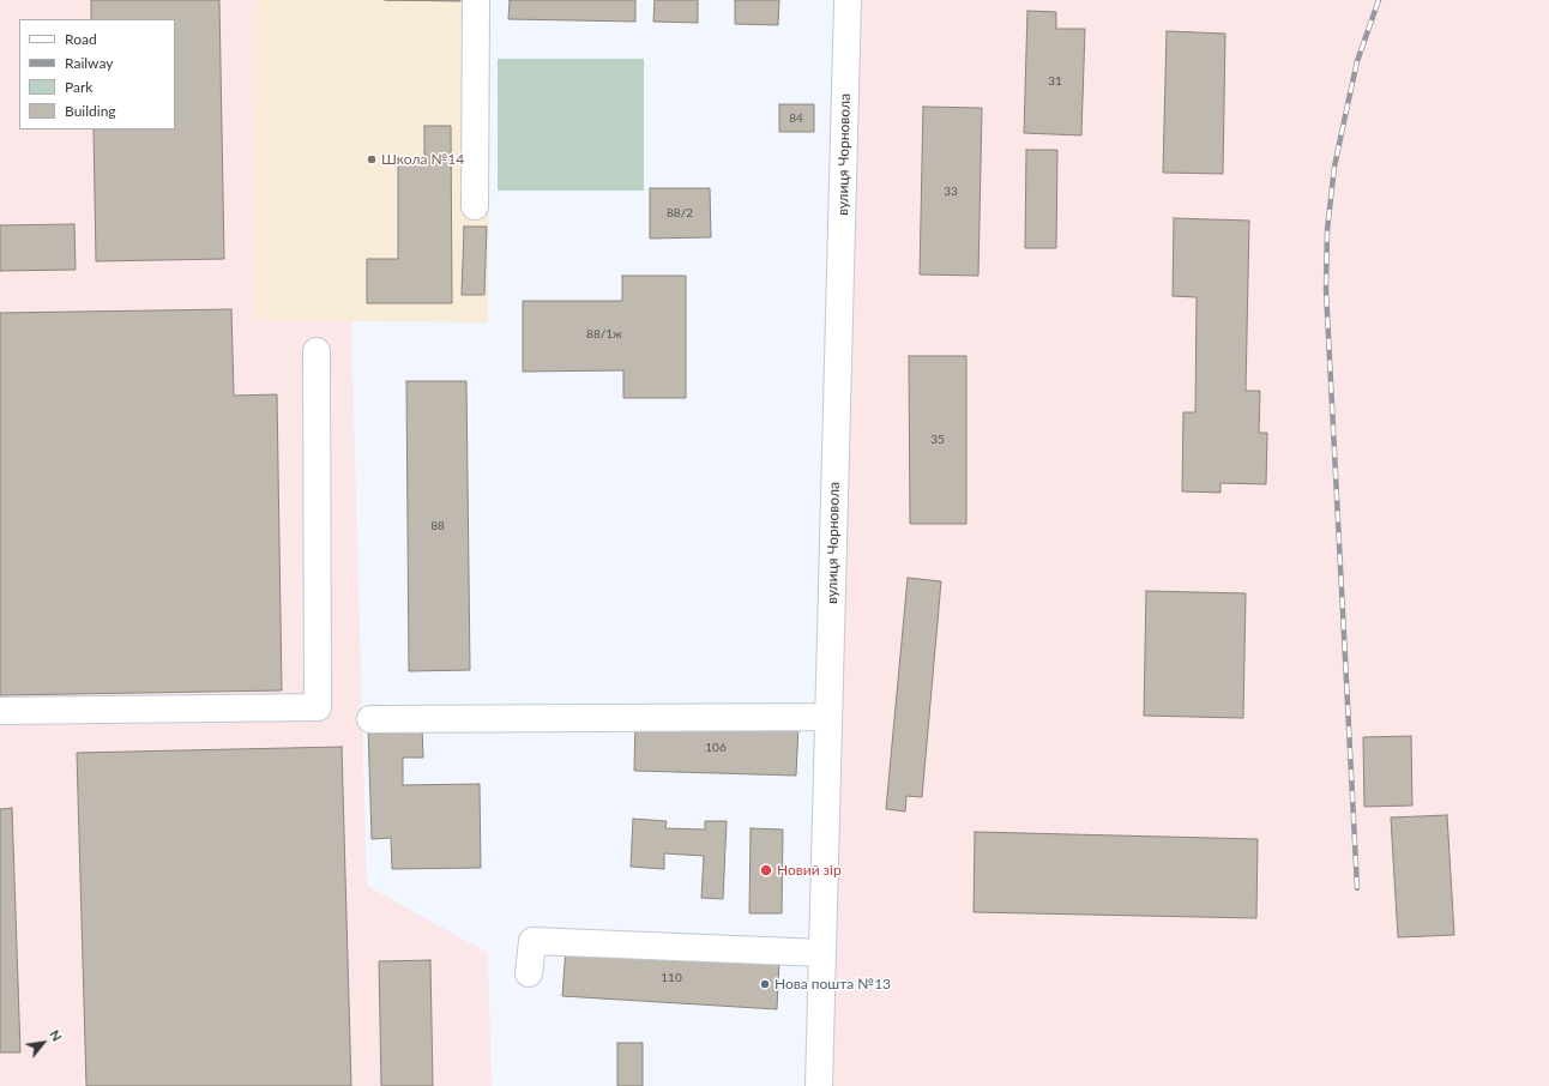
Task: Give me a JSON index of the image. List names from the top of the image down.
{
  "streets": {
    "street": ["вулиця Чорновола"]
  },
  "places": ["Школа №14", "Новий зір", "Нова пошта №13"],
  "house_numbers": [
    "31",
    "84",
    "33",
    "88/2",
    "88/1ж",
    "35",
    "88",
    "106",
    "110"
  ],
  "legend": [
    "Road",
    "Railway",
    "Park",
    "Building"
  ],
  "north": "top right"
}
